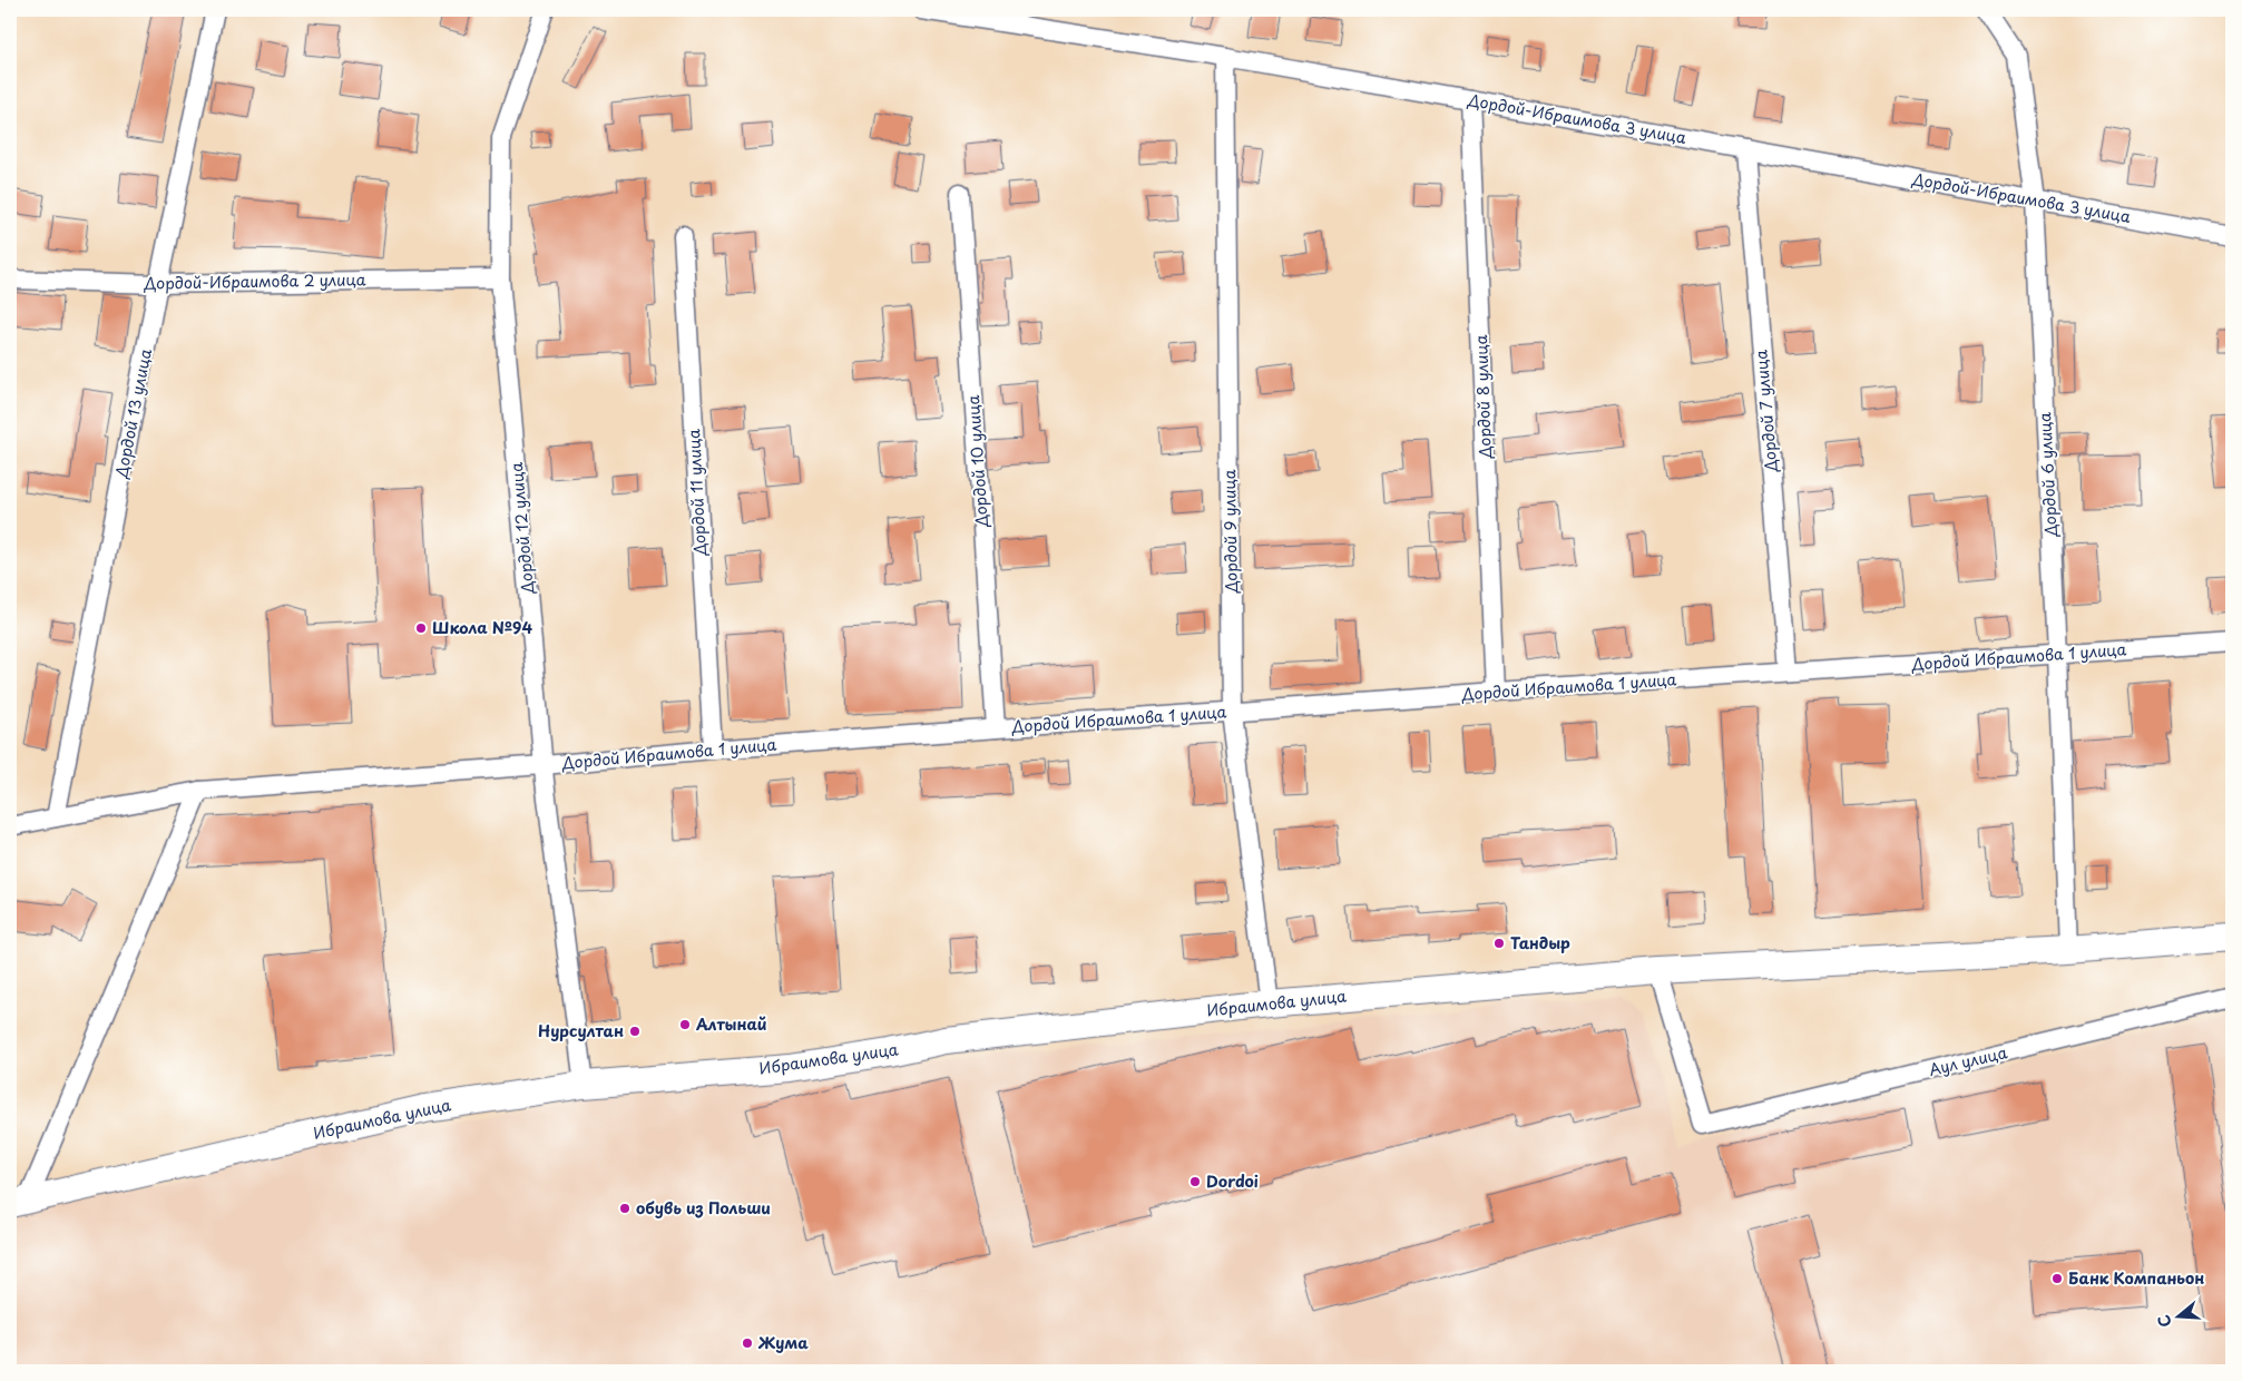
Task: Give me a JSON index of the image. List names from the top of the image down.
{
  "streets": {
    "main road": ["Ибраимова улица"],
    "street": [
      "Дордой-Ибраимова 3 улица",
      "Дордой-Ибраимова 2 улица",
      "Дордой 8 улица",
      "Дордой 7 улица",
      "Дордой 13 улица",
      "Дордой 10 улица",
      "Дордой 6 улица",
      "Дордой 11 улица",
      "Дордой 12 улица",
      "Дордой 9 улица",
      "Дордой Ибраимова 1 улица",
      "Аул улица"
    ]
  },
  "crossings": [
    ["Дордой-Ибраимова 3 улица", "Дордой 8 улица"],
    ["Дордой-Ибраимова 3 улица", "Дордой 7 улица"],
    ["Дордой-Ибраимова 3 улица", "Дордой 6 улица"],
    ["Дордой-Ибраимова 3 улица", "Дордой 9 улица"],
    ["Дордой-Ибраимова 2 улица", "Дордой 13 улица"],
    ["Дордой-Ибраимова 2 улица", "Дордой 12 улица"],
    ["Дордой 8 улица", "Дордой Ибраимова 1 улица"],
    ["Дордой 7 улица", "Дордой Ибраимова 1 улица"],
    ["Дордой 13 улица", "Дордой Ибраимова 1 улица"],
    ["Дордой 10 улица", "Дордой Ибраимова 1 улица"],
    ["Дордой 6 улица", "Дордой Ибраимова 1 улица"],
    ["Дордой 6 улица", "Ибраимова улица"],
    ["Дордой 11 улица", "Дордой Ибраимова 1 улица"],
    ["Дордой 12 улица", "Дордой Ибраимова 1 улица"],
    ["Дордой 12 улица", "Ибраимова улица"],
    ["Дордой 9 улица", "Дордой Ибраимова 1 улица"],
    ["Дордой 9 улица", "Ибраимова улица"],
    ["Ибраимова улица", "Аул улица"]
  ],
  "places": [
    "Школа №94",
    "Тандыр",
    "Алтынай",
    "Нурсултан",
    "Dordoi",
    "обувь из Польши",
    "Банк Компаньон",
    "Жума"
  ],
  "north": "left"
}
